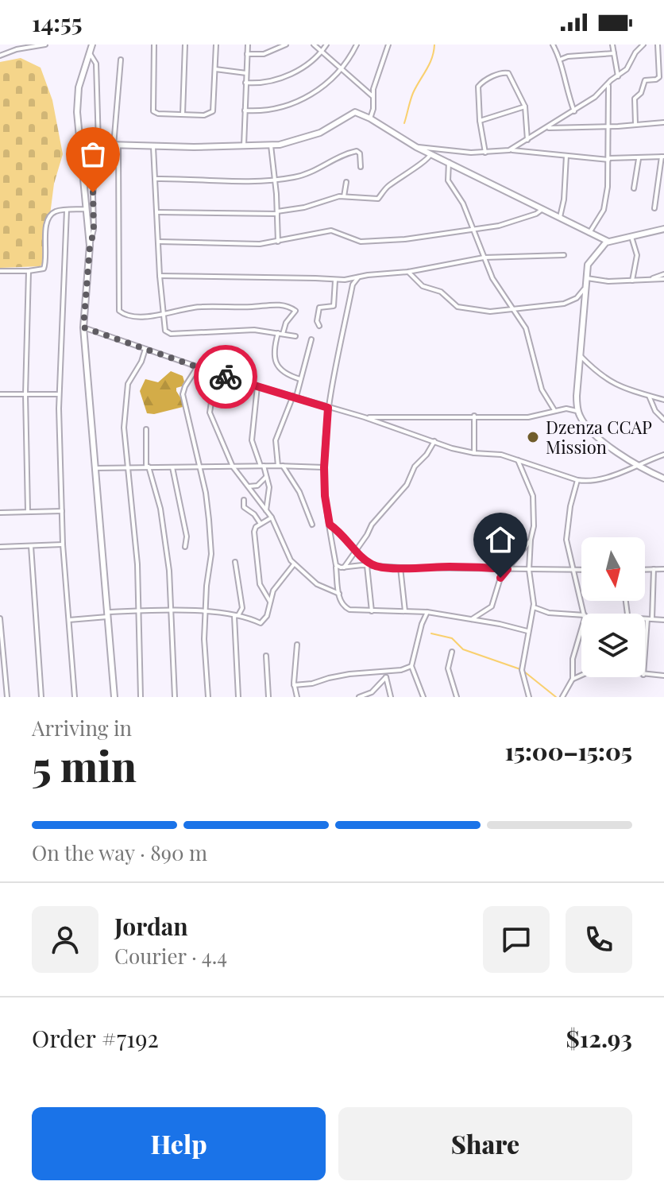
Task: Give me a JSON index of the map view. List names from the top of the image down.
{
  "places": ["Dzenza CCAP Mission"],
  "north": "bottom",
  "page": {
    "status": "14:55",
    "heading": ["5 min", "Arriving in", "15:00–15:05"],
    "panel": [
      "Jordan",
      "Courier · 4.4",
      "Order #7192",
      "$12.93"
    ],
    "bar": "On the way · 890 m",
    "buttons": ["Help", "Share"]
  }
}
